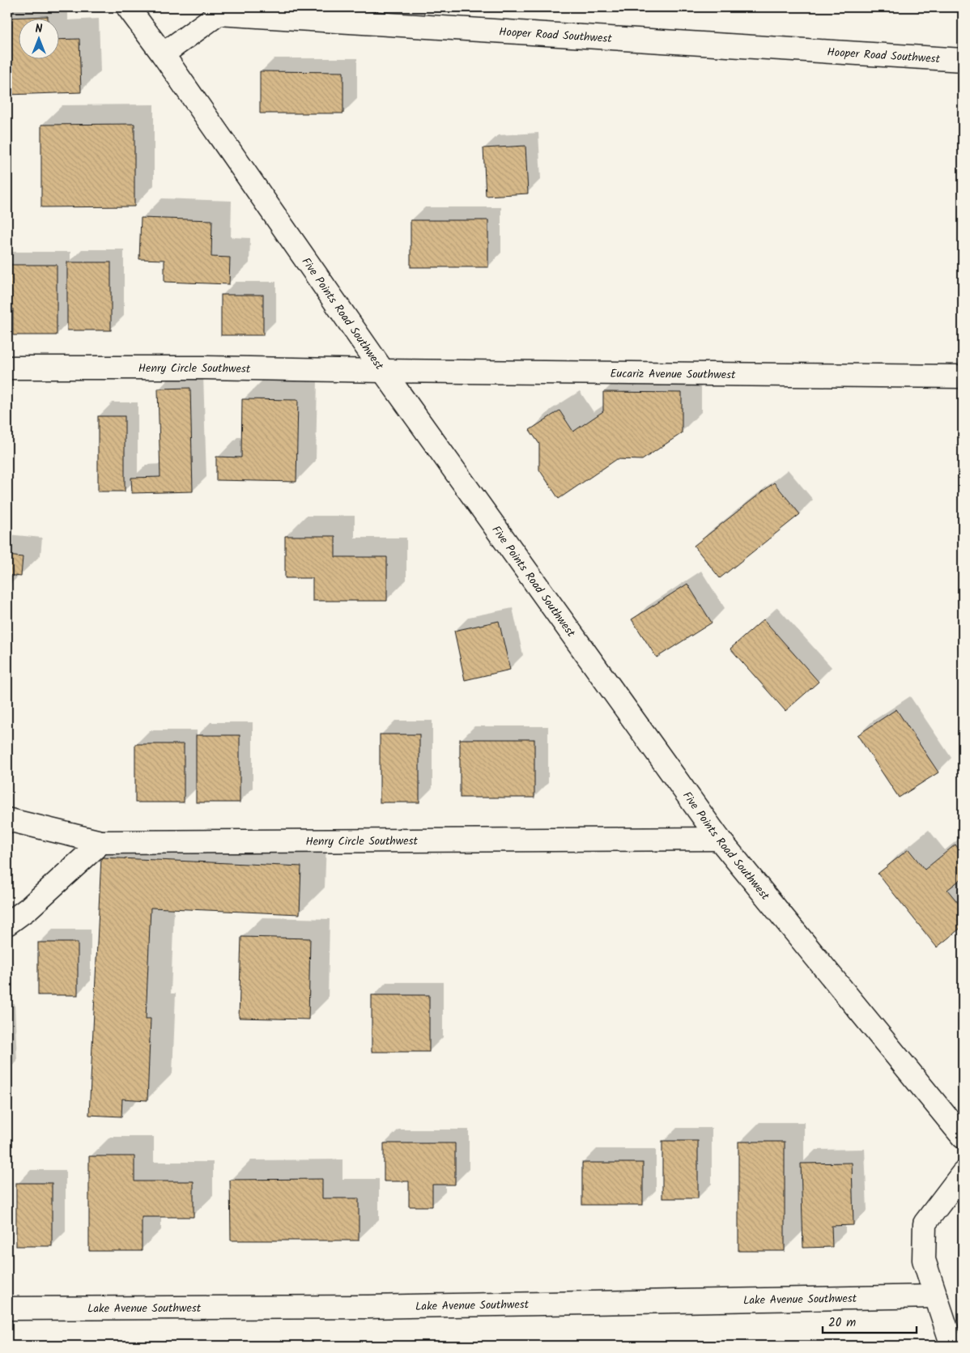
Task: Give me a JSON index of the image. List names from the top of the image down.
{
  "streets": {
    "street": [
      "Hooper Road Southwest",
      "Five Points Road Southwest",
      "Henry Circle Southwest",
      "Eucariz Avenue Southwest",
      "Lake Avenue Southwest"
    ]
  },
  "crossings": [
    ["Hooper Road Southwest", "Five Points Road Southwest"],
    ["Five Points Road Southwest", "Henry Circle Southwest"],
    ["Five Points Road Southwest", "Eucariz Avenue Southwest"],
    ["Henry Circle Southwest", "Eucariz Avenue Southwest"]
  ],
  "scale_bar": "20 m",
  "north": "top"
}
